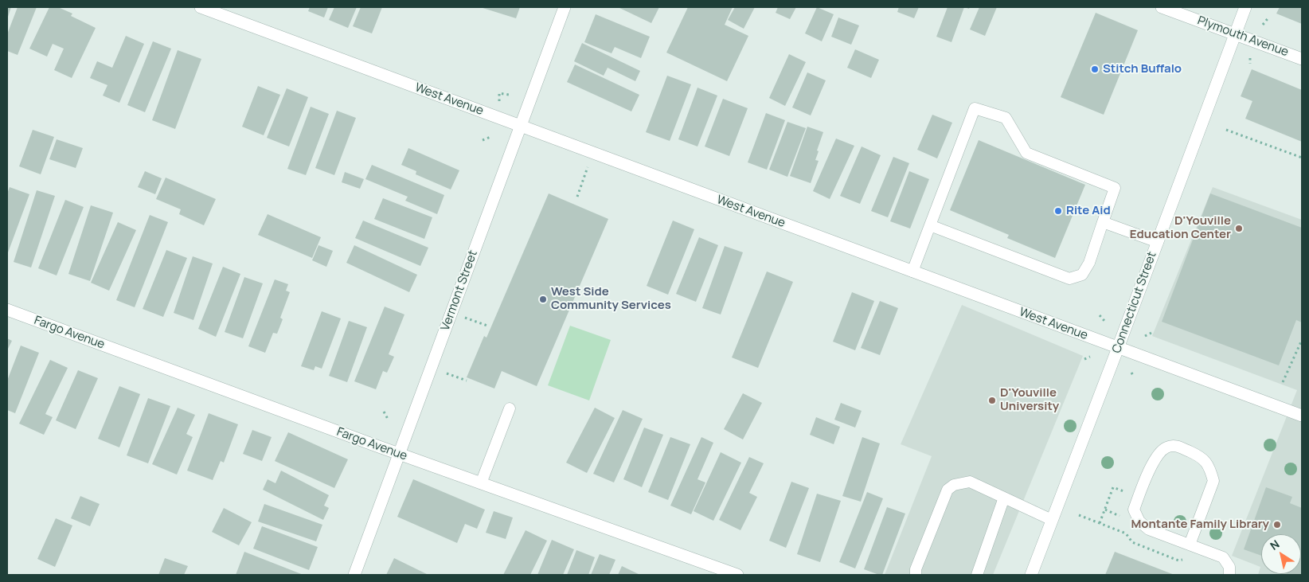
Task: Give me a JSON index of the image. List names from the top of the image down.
{
  "streets": {
    "street": [
      "Plymouth Avenue",
      "West Avenue",
      "Vermont Street",
      "Connecticut Street",
      "Fargo Avenue"
    ]
  },
  "crossings": [
    ["Plymouth Avenue", "Connecticut Street"],
    ["West Avenue", "Vermont Street"],
    ["West Avenue", "Connecticut Street"],
    ["Vermont Street", "Fargo Avenue"]
  ],
  "places": [
    "Stitch Buffalo",
    "Rite Aid",
    "D'Youville Education Center",
    "West Side Community Services",
    "D'Youville University",
    "Montante Family Library"
  ],
  "north": "top left"
}
